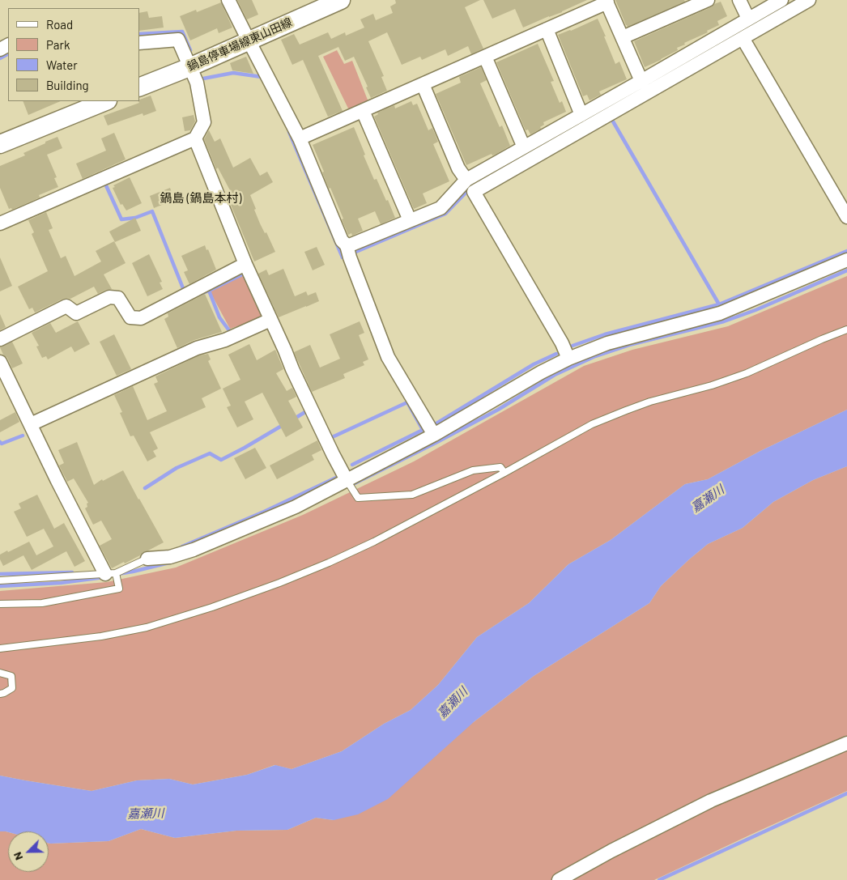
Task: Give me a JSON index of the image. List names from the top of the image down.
{
  "streets": {
    "main road": ["鍋島停車場線東山田線"]
  },
  "districts": ["鍋島 (鍋島本村)"],
  "water": ["嘉瀬川"],
  "legend": [
    "Road",
    "Park",
    "Water",
    "Building"
  ],
  "north": "bottom left"
}
